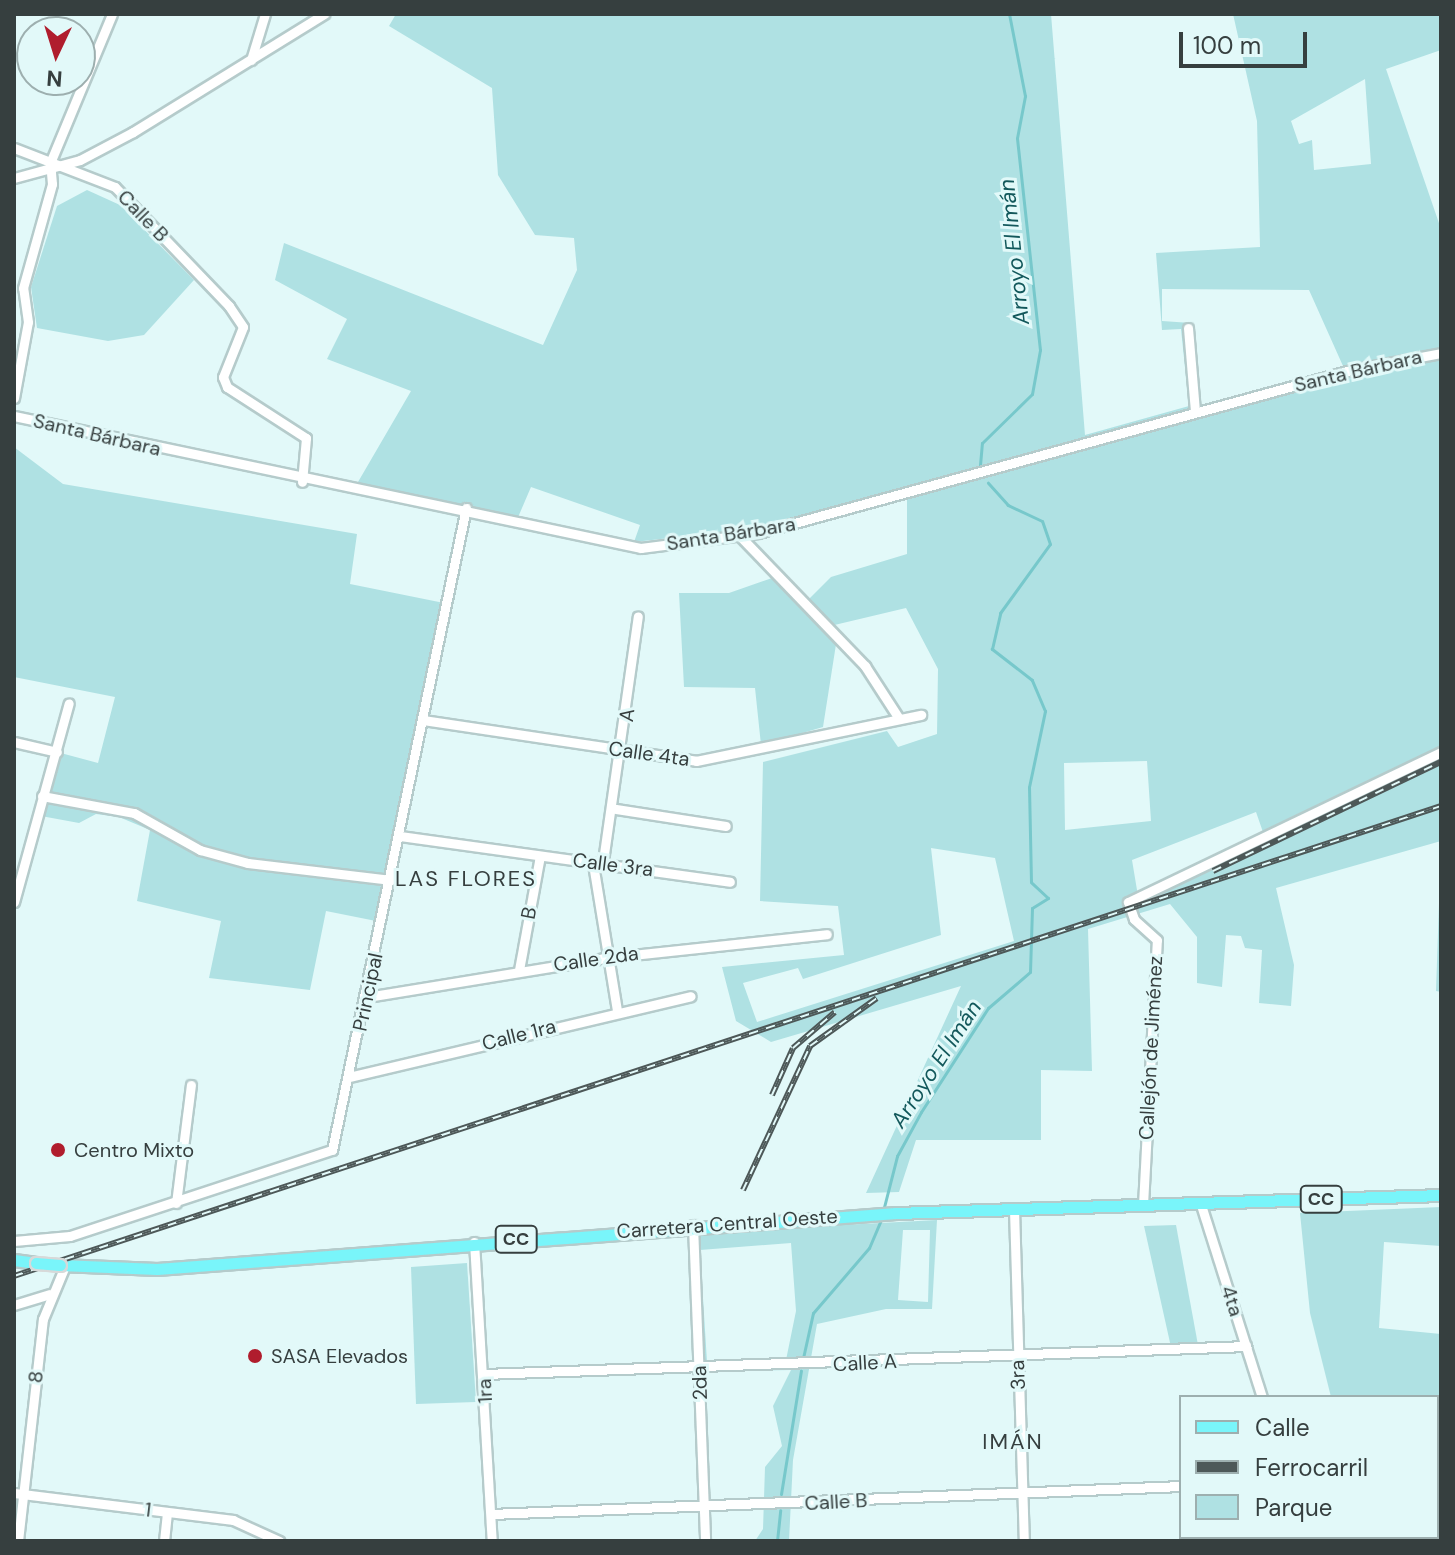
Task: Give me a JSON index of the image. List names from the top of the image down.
{
  "streets": {
    "main road": ["CC", "Carretera Central Oeste"],
    "street": [
      "Calle B",
      "Santa Bárbara",
      "A",
      "Calle 4ta",
      "Calle 3ra",
      "B",
      "Calle 2da",
      "Principal",
      "Calle 1ra",
      "Callejón de Jiménez",
      "4ta",
      "Calle A",
      "3ra",
      "8",
      "2da",
      "1ra",
      "1"
    ]
  },
  "crossings": [
    ["Calle B", "Santa Bárbara"],
    ["Calle B", "3ra"],
    ["Calle B", "2da"],
    ["Calle B", "1ra"],
    ["Santa Bárbara", "Principal"],
    ["A", "Calle 4ta"],
    ["A", "Calle 3ra"],
    ["A", "Calle 2da"],
    ["A", "Calle 1ra"],
    ["Calle 4ta", "Principal"],
    ["Calle 3ra", "B"],
    ["Calle 3ra", "Principal"],
    ["B", "Calle 2da"],
    ["Calle 2da", "Principal"],
    ["Principal", "Calle 1ra"],
    ["Callejón de Jiménez", "Carretera Central Oeste"],
    ["Carretera Central Oeste", "4ta"],
    ["Carretera Central Oeste", "3ra"],
    ["Carretera Central Oeste", "8"],
    ["Carretera Central Oeste", "2da"],
    ["Carretera Central Oeste", "1ra"],
    ["4ta", "Calle A"],
    ["Calle A", "3ra"],
    ["Calle A", "2da"],
    ["Calle A", "1ra"],
    ["8", "1"]
  ],
  "districts": ["LAS FLORES", "IMÁN"],
  "water": ["Arroyo El Imán"],
  "places": ["Centro Mixto", "SASA Elevados"],
  "legend": ["Calle", "Ferrocarril", "Parque"],
  "scale_bar": "100 m",
  "north": "bottom"
}
